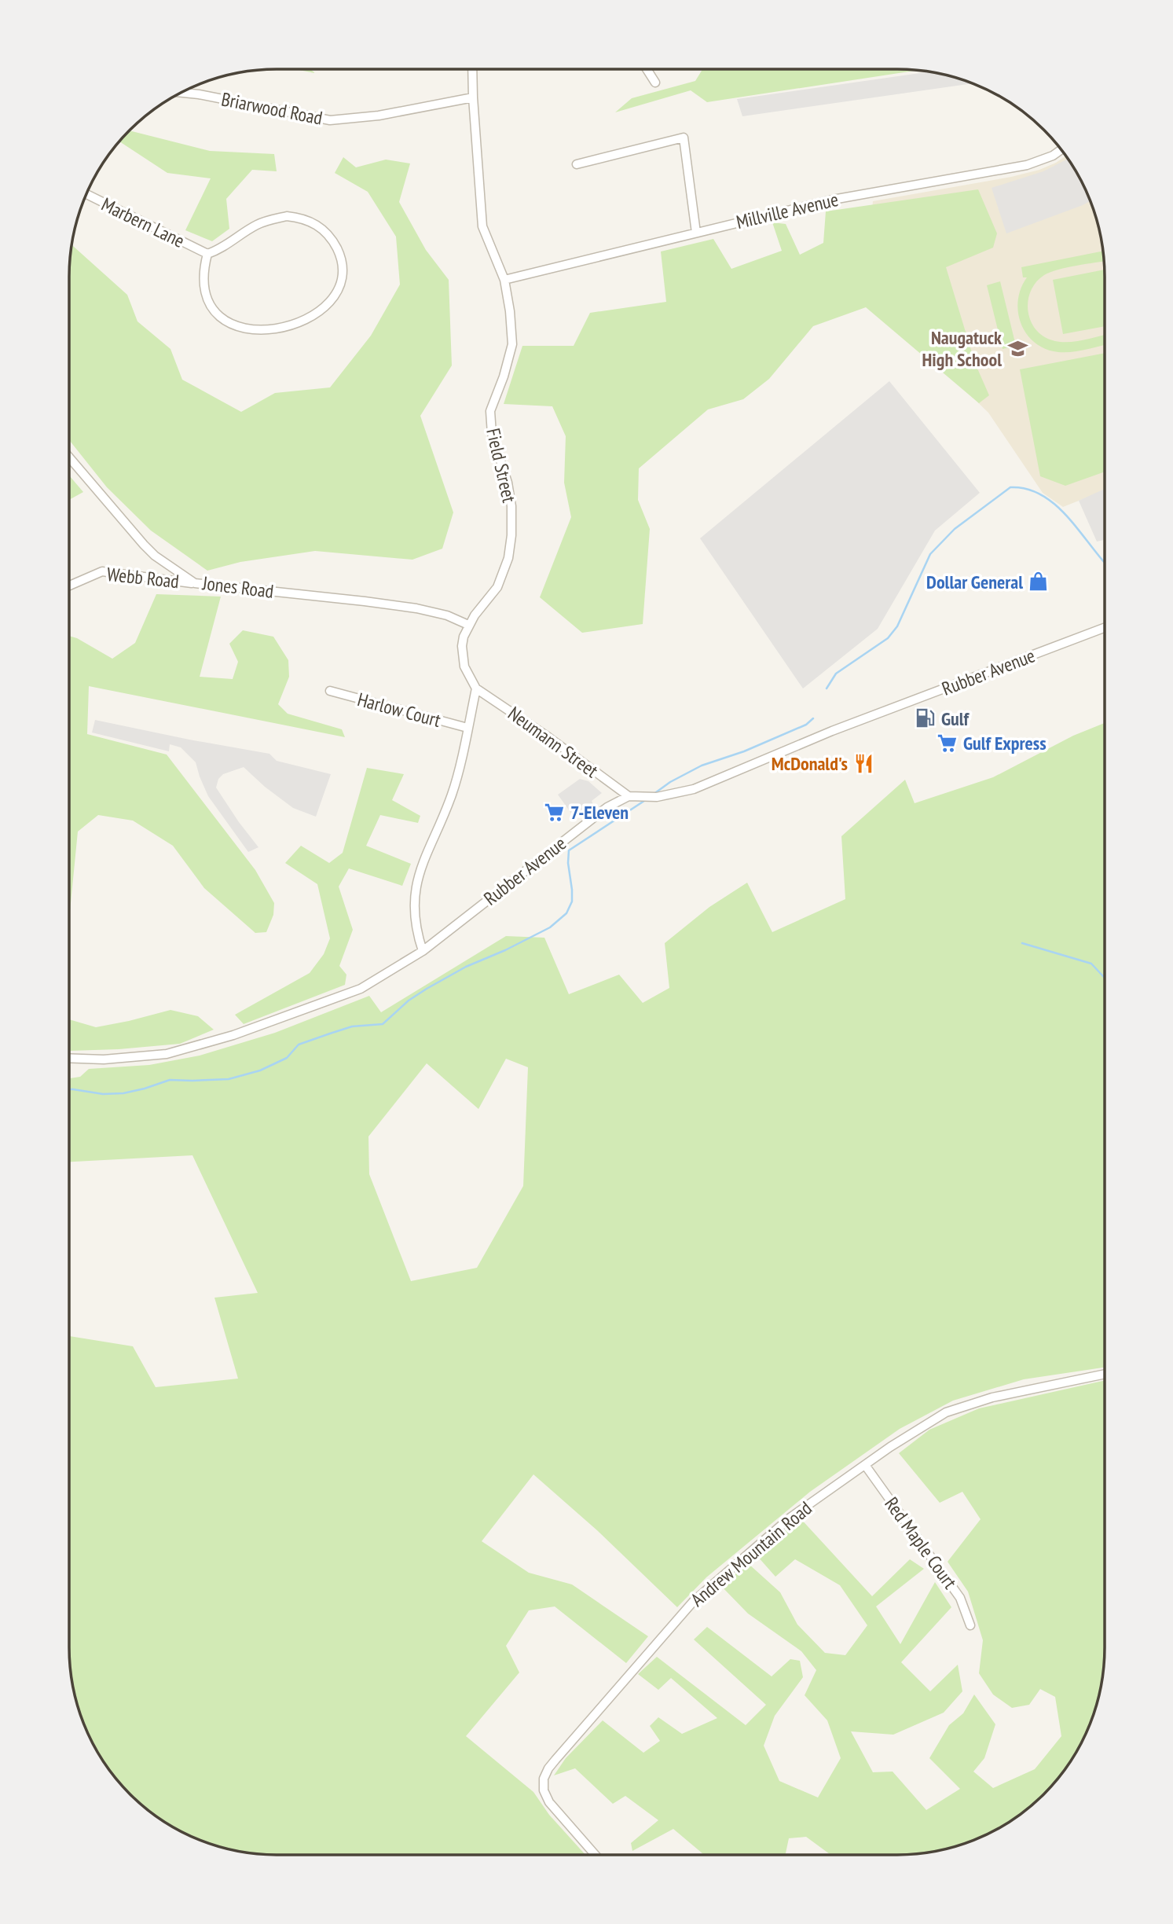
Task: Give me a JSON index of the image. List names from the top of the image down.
{
  "streets": {
    "street": [
      "Briarwood Road",
      "Millville Avenue",
      "Marbern Lane",
      "Field Street",
      "Webb Road",
      "Jones Road",
      "Rubber Avenue",
      "Harlow Court",
      "Neumann Street",
      "Red Maple Court",
      "Andrew Mountain Road"
    ]
  },
  "crossings": [
    ["Briarwood Road", "Field Street"],
    ["Millville Avenue", "Field Street"],
    ["Field Street", "Jones Road"],
    ["Field Street", "Neumann Street"],
    ["Webb Road", "Jones Road"],
    ["Rubber Avenue", "Neumann Street"],
    ["Red Maple Court", "Andrew Mountain Road"]
  ],
  "places": {
    "school or university": ["Naugatuck High School"],
    "shop": ["Dollar General"],
    "fuel station": ["Gulf"],
    "supermarket": ["Gulf Express", "7-Eleven"],
    "restaurant": ["McDonald's"]
  }
}
